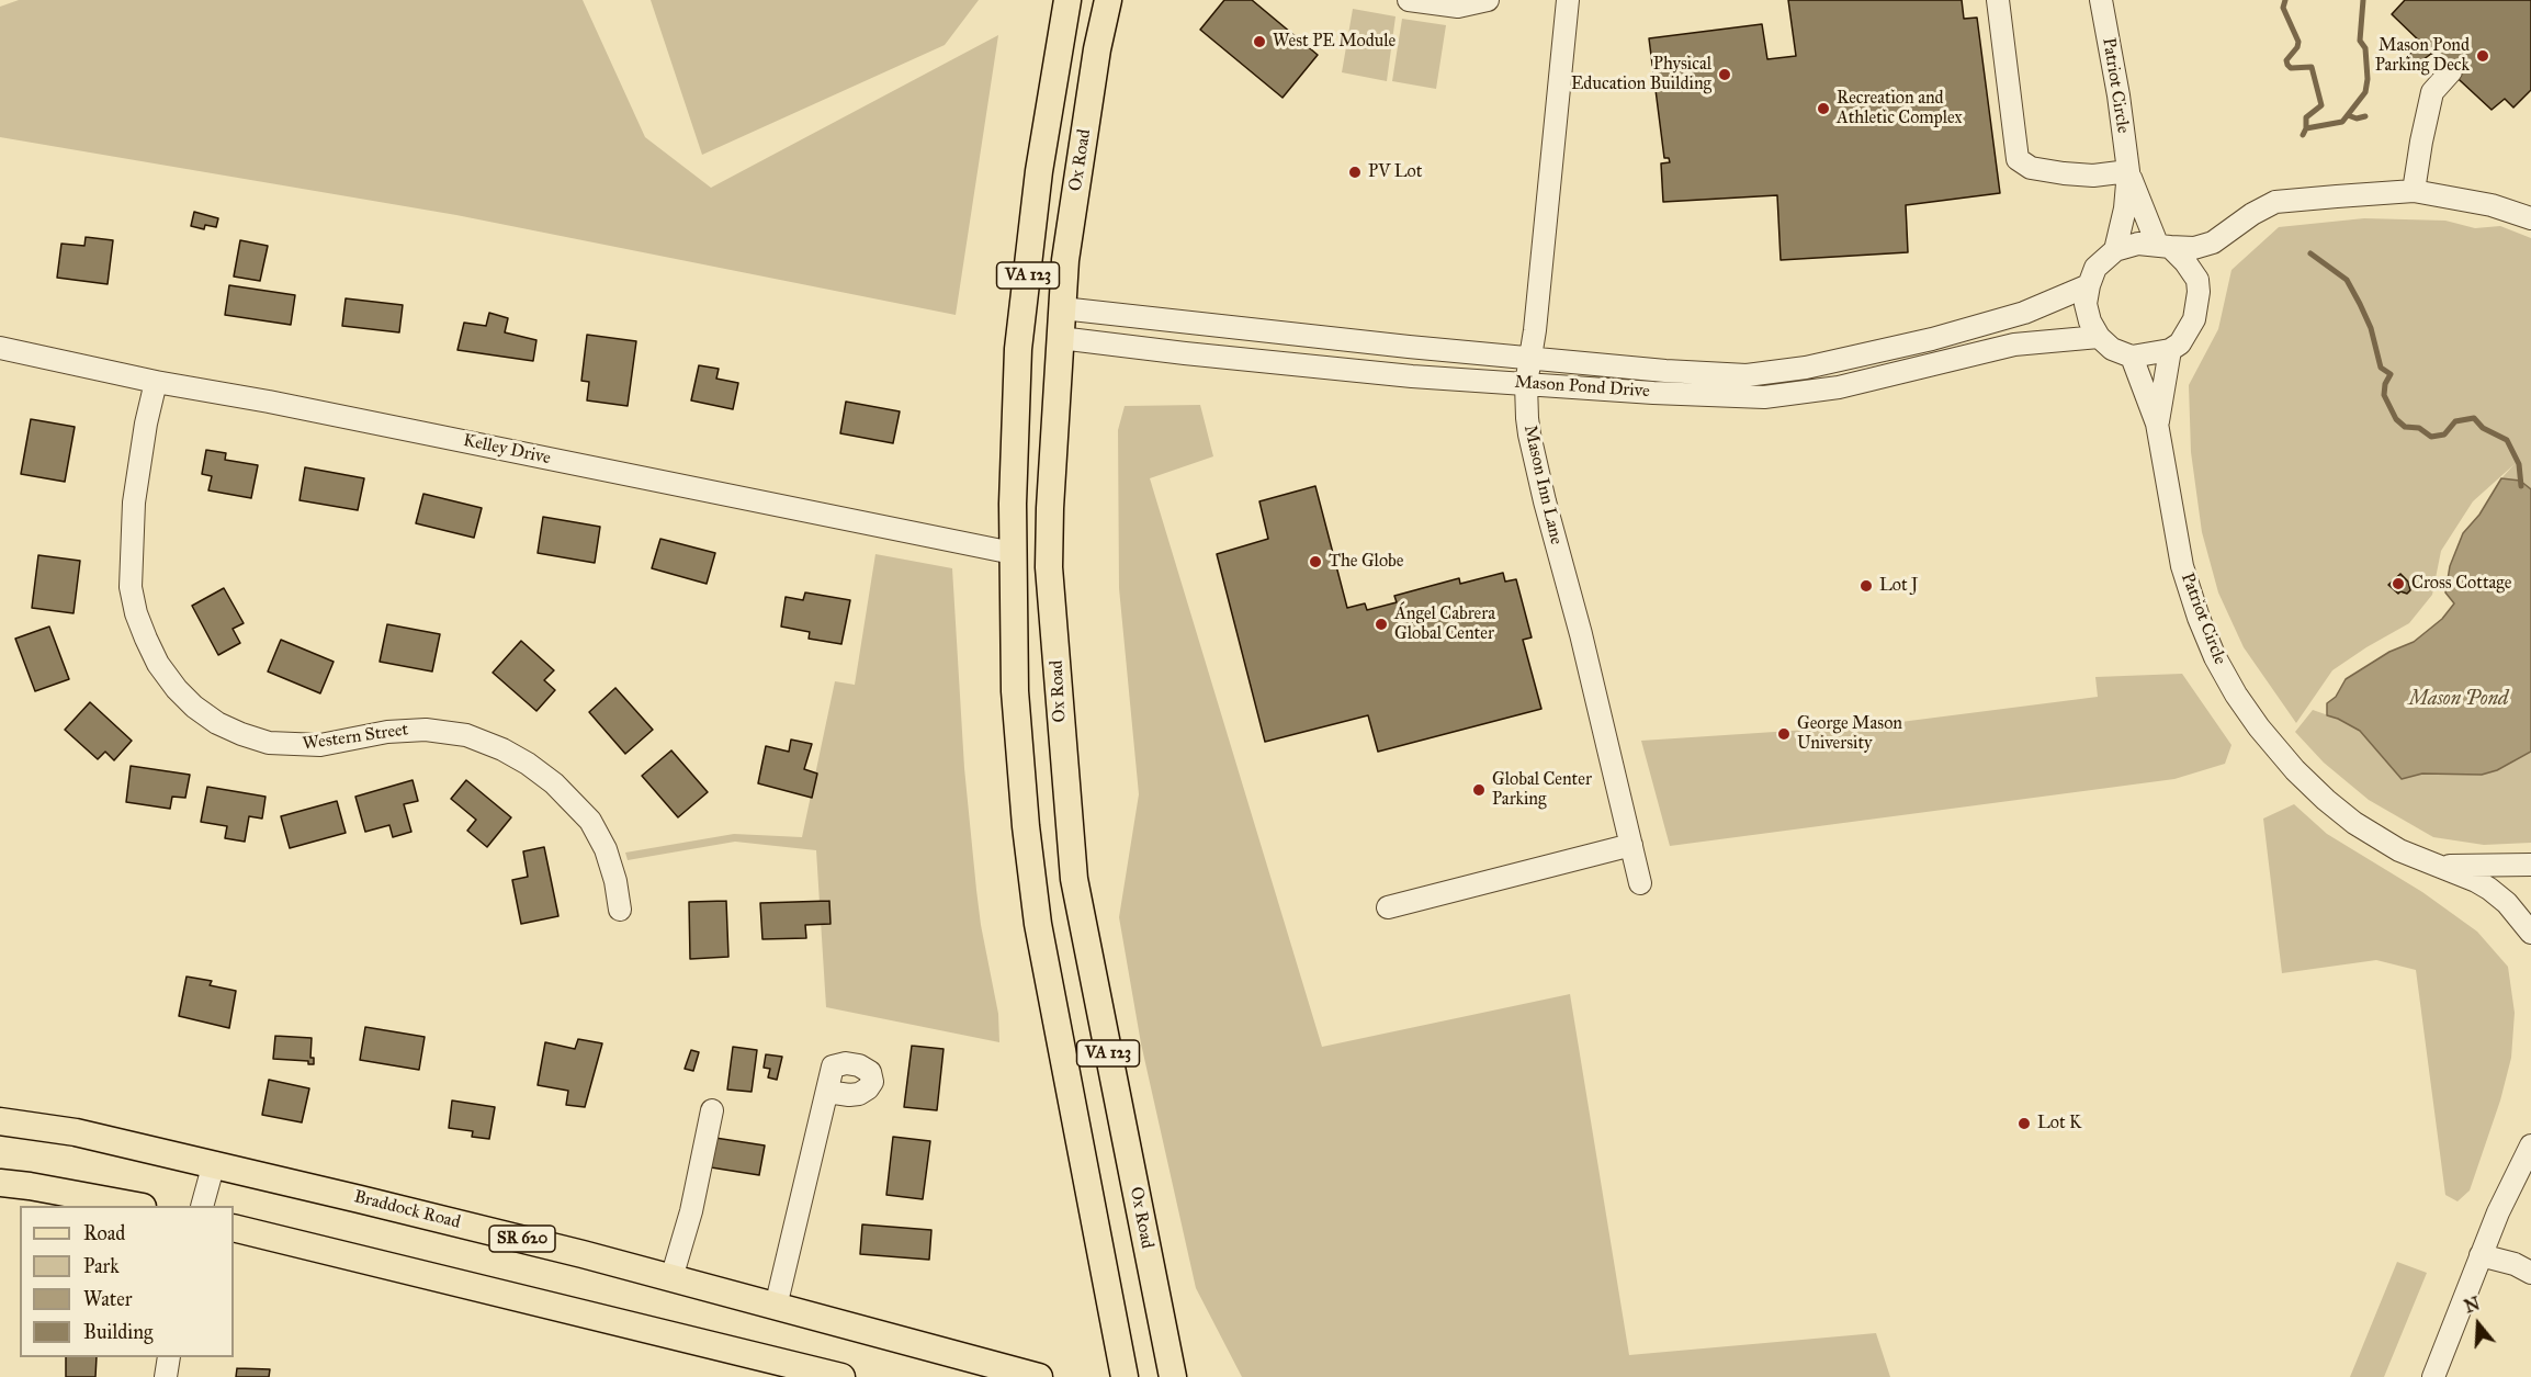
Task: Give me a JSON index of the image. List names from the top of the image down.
{
  "streets": {
    "main road": [
      "Ox Road",
      "VA 123",
      "Braddock Road",
      "SR 620"
    ],
    "street": [
      "Patriot Circle",
      "Mason Pond Drive",
      "Kelley Drive",
      "Mason Inn Lane",
      "Western Street"
    ]
  },
  "crossings": [
    ["Patriot Circle", "Mason Pond Drive"],
    ["Ox Road", "Mason Pond Drive"],
    ["VA 123", "Kelley Drive"],
    ["Mason Pond Drive", "Mason Inn Lane"],
    ["Kelley Drive", "Western Street"]
  ],
  "water": ["Mason Pond"],
  "places": [
    "West PE Module",
    "Mason Pond Parking Deck",
    "Physical Education Building",
    "Recreation and Athletic Complex",
    "PV Lot",
    "The Globe",
    "Cross Cottage",
    "Lot J",
    "Ángel Cabrera Global Center",
    "George Mason University",
    "Global Center Parking",
    "Lot K"
  ],
  "legend": [
    "Road",
    "Park",
    "Water",
    "Building"
  ],
  "north": "top"
}
